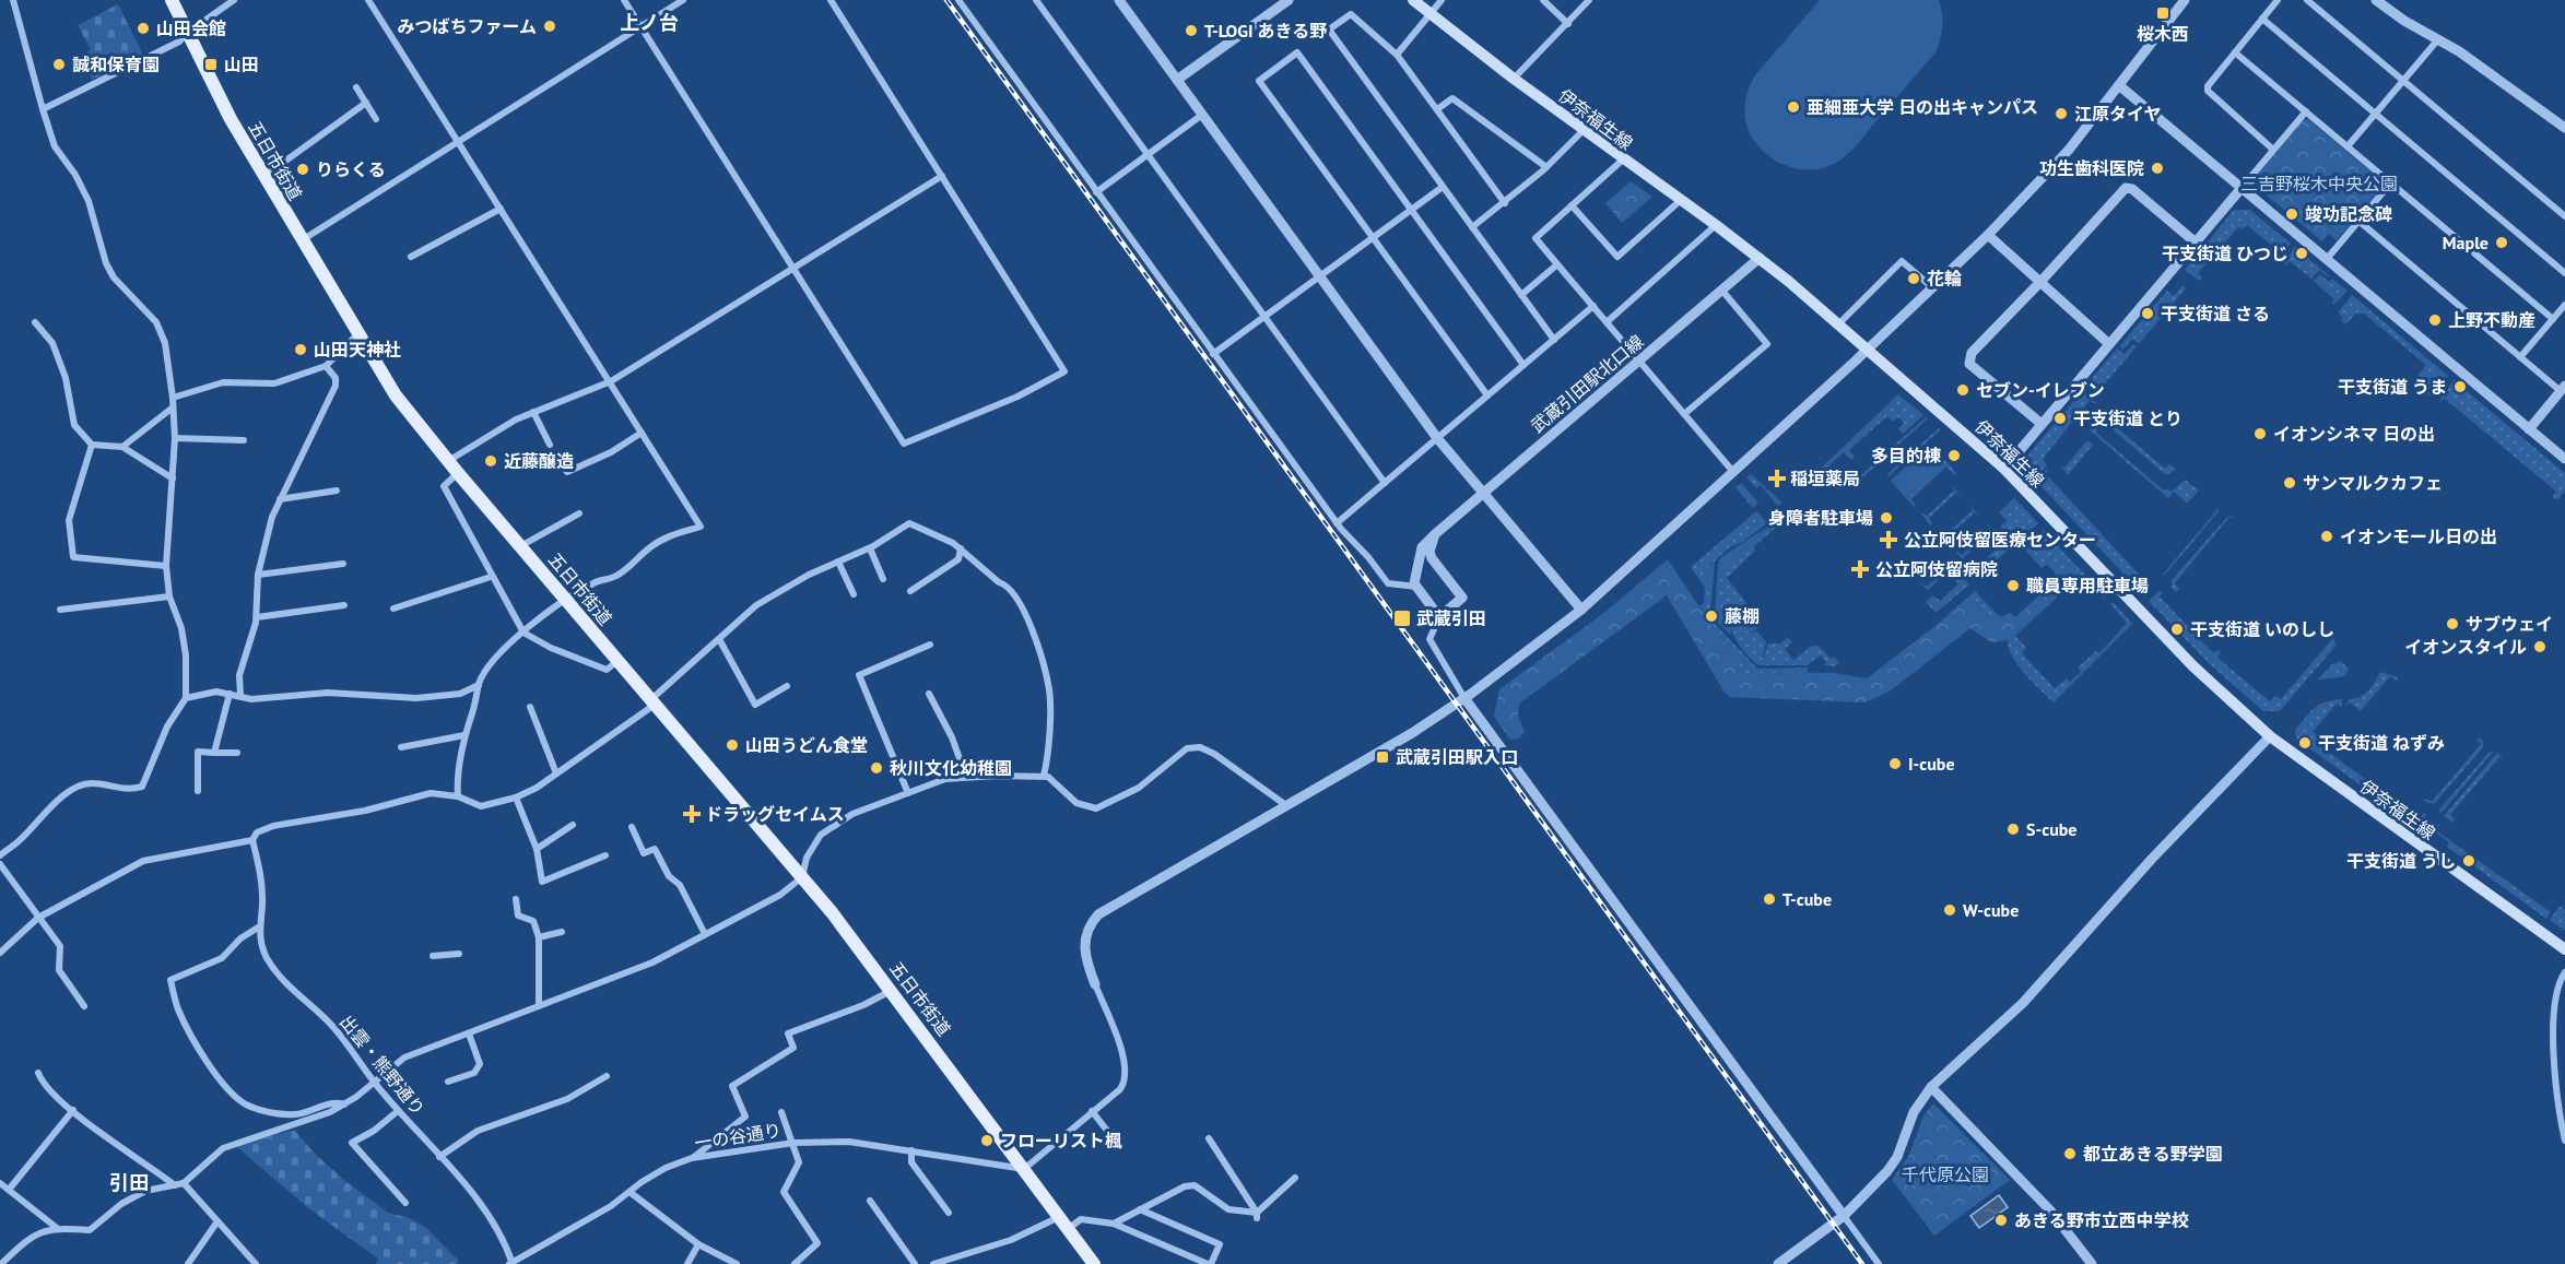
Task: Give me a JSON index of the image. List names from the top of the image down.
{
  "streets": {
    "main road": ["伊奈福生線", "五日市街道"],
    "street": ["武蔵引田駅北口線", "出雲・熊野通り", "一の谷通り"]
  },
  "crossings": [
    ["伊奈福生線", "武蔵引田駅北口線"],
    ["五日市街道", "一の谷通り"],
    ["出雲・熊野通り", "一の谷通り"]
  ],
  "districts": ["上ノ台", "引田"],
  "parks": ["三吉野桜木中央公園", "千代原公園"],
  "places": {
    "transit": [
      "桜木西",
      "山田",
      "武蔵引田",
      "武蔵引田駅入口"
    ],
    "other": [
      "みつばちファーム",
      "山田会館",
      "T-LOGI あきる野",
      "誠和保育園",
      "亜細亜大学 日の出キャンパス",
      "江原タイヤ",
      "功生歯科医院",
      "りらくる",
      "竣功記念碑",
      "Maple",
      "干支街道 ひつじ",
      "花輪",
      "干支街道 さる",
      "上野不動産",
      "山田天神社",
      "干支街道 うま",
      "セブン-イレブン",
      "干支街道 とり",
      "イオンシネマ 日の出",
      "多目的棟",
      "近藤醸造",
      "サンマルクカフェ",
      "身障者駐車場",
      "イオンモール日の出",
      "職員専用駐車場",
      "藤棚",
      "サブウェイ",
      "干支街道 いのしし",
      "イオンスタイル",
      "干支街道 ねずみ",
      "山田うどん食堂",
      "I-cube",
      "秋川文化幼稚園",
      "S-cube",
      "干支街道 うし",
      "T-cube",
      "W-cube",
      "フローリスト楓",
      "都立あきる野学園",
      "あきる野市立西中学校"
    ],
    "health": [
      "稲垣薬局",
      "公立阿伎留医療センター",
      "公立阿伎留病院",
      "ドラッグセイムス"
    ]
  }
}
